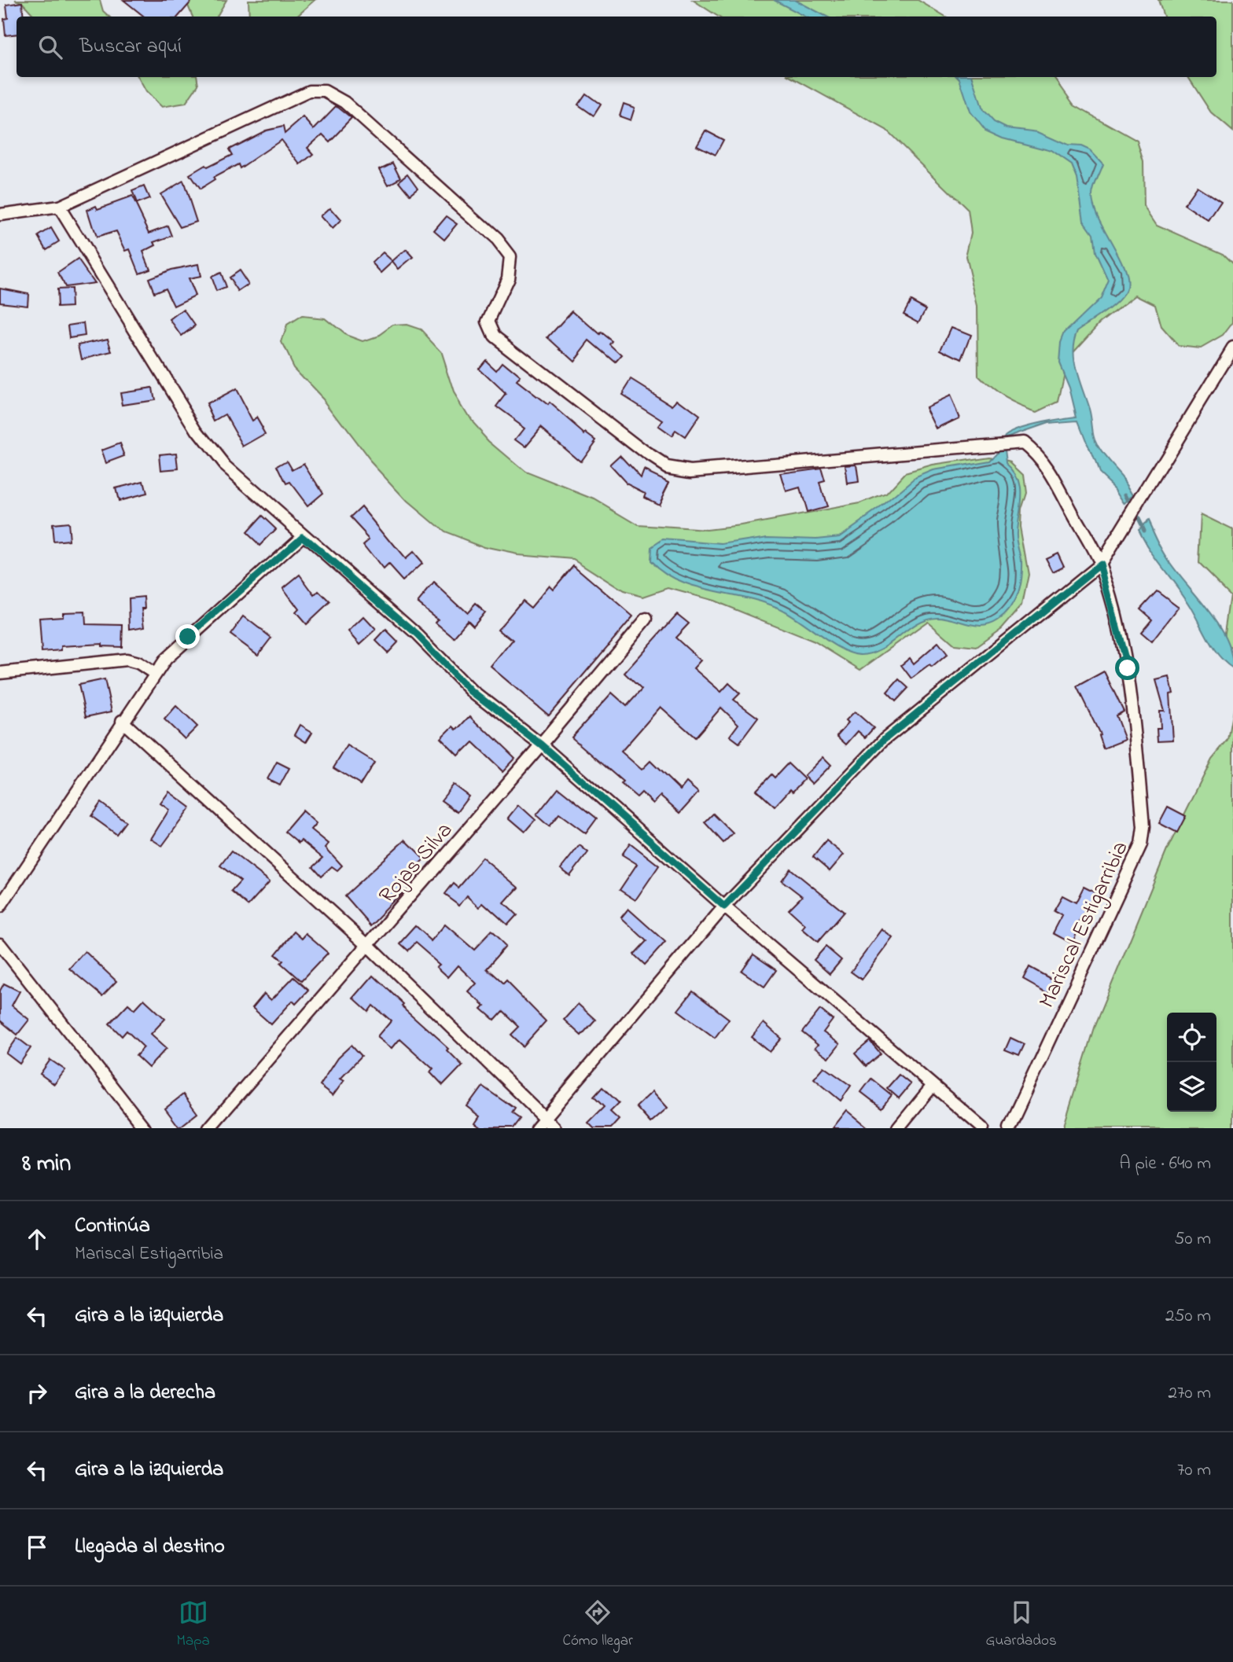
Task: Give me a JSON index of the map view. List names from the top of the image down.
{
  "streets": {
    "street": ["Rojas Silva", "Mariscal Estigarribia"]
  },
  "page": {
    "search": "Buscar aquí",
    "heading": ["8 min", "A pie · 640 m"],
    "list": [
      ["Continúa", "Mariscal Estigarribia", "50 m"],
      ["Gira a la izquierda", "250 m"],
      ["Gira a la derecha", "270 m"],
      ["Gira a la izquierda", "70 m"],
      "Llegada al destino"
    ],
    "nav": ["Mapa", "Cómo llegar", "Guardados"]
  }
}
